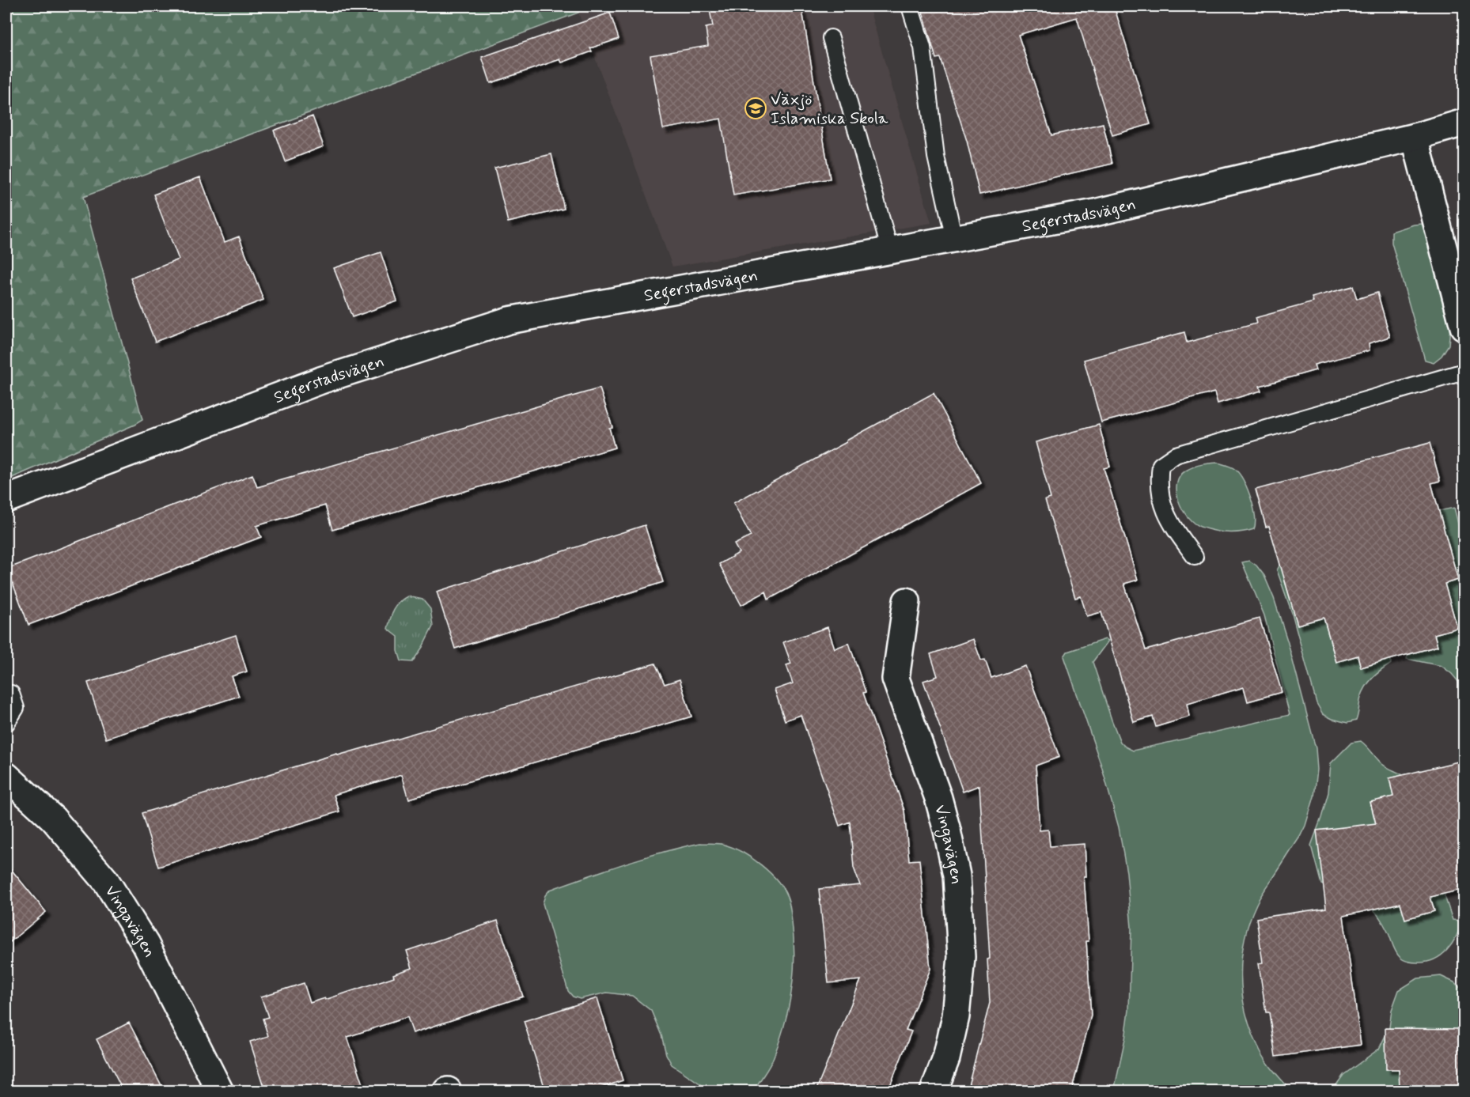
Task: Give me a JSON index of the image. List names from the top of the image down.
{
  "streets": {
    "street": ["Segerstadsvägen", "Vingavägen"]
  },
  "places": {
    "school or university": ["Växjö Islamiska Skola"]
  }
}
